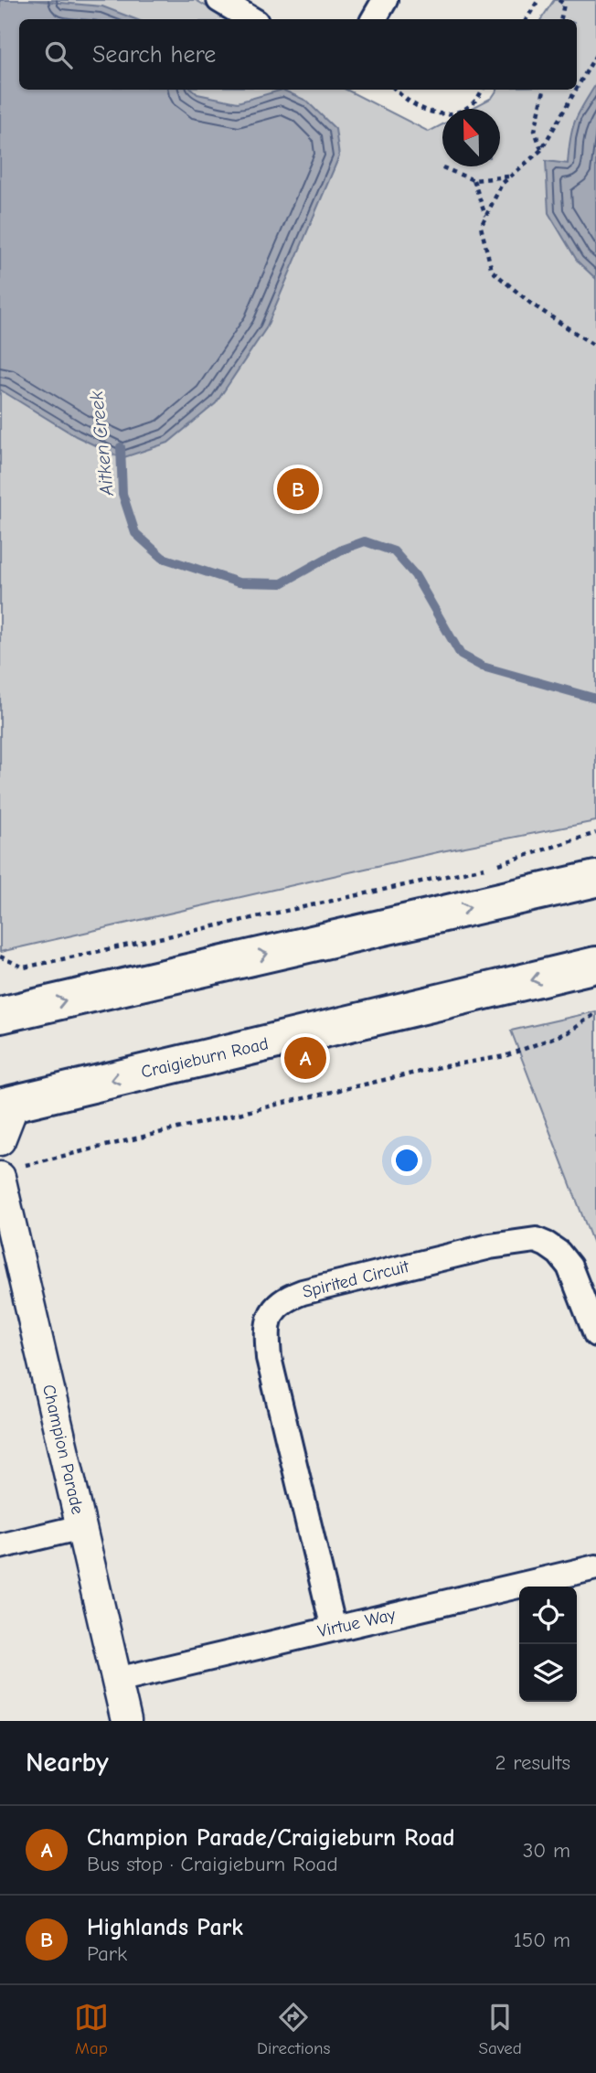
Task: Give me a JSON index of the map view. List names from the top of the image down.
{
  "streets": {
    "main road": ["Craigieburn Road"],
    "street": ["Spirited Circuit", "Champion Parade", "Virtue Way"]
  },
  "crossings": [
    ["Spirited Circuit", "Virtue Way"],
    ["Champion Parade", "Virtue Way"]
  ],
  "water": ["Aitken Creek"],
  "north": "top",
  "page": {
    "search": "Search here",
    "pins": ["B", "A"],
    "heading": ["Nearby", "2 results"],
    "list": [
      {
        "mark": "A",
        "name": "Champion Parade/Craigieburn Road",
        "note": "Bus stop · Craigieburn Road",
        "value": "30 m"
      },
      {
        "mark": "B",
        "name": "Highlands Park",
        "note": "Park",
        "value": "150 m"
      }
    ],
    "nav": ["Map", "Directions", "Saved"]
  }
}
